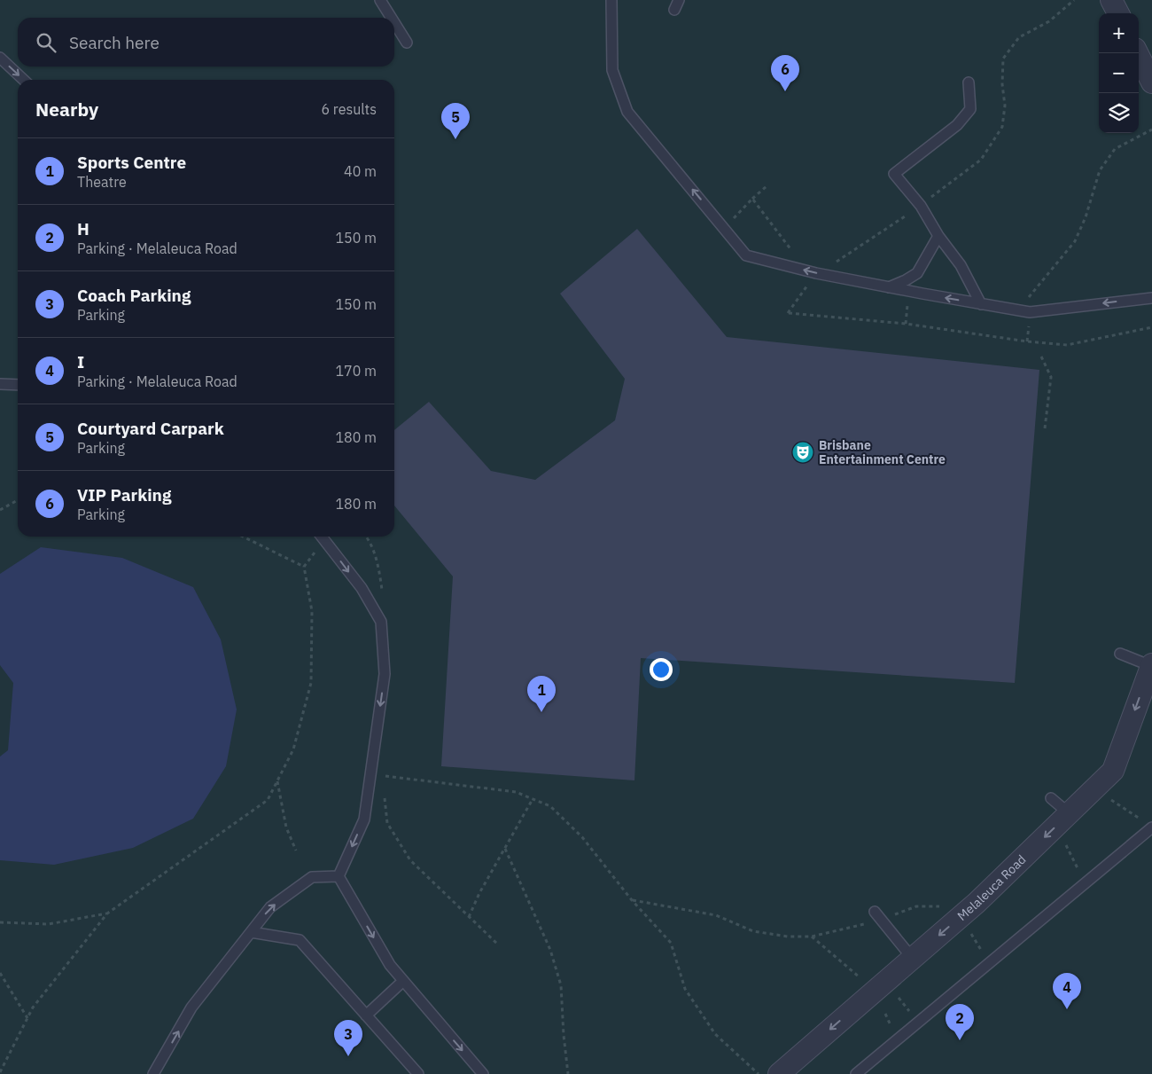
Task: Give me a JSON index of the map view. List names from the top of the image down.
{
  "streets": {
    "street": ["Melaleuca Road"]
  },
  "one_way": ["Melaleuca Road"],
  "places": {
    "theatre": ["Brisbane Entertainment Centre"]
  },
  "page": {
    "map_buttons": ["+", "−"],
    "search": "Search here",
    "pins": [
      "6",
      "5",
      "1",
      "4",
      "2",
      "3"
    ],
    "heading": ["Nearby", "6 results"],
    "list": [
      {
        "mark": "1",
        "name": "Sports Centre",
        "note": "Theatre",
        "value": "40 m"
      },
      {
        "mark": "2",
        "name": "H",
        "note": "Parking · Melaleuca Road",
        "value": "150 m"
      },
      {
        "mark": "3",
        "name": "Coach Parking",
        "note": "Parking",
        "value": "150 m"
      },
      {
        "mark": "4",
        "name": "I",
        "note": "Parking · Melaleuca Road",
        "value": "170 m"
      },
      {
        "mark": "5",
        "name": "Courtyard Carpark",
        "note": "Parking",
        "value": "180 m"
      },
      {
        "mark": "6",
        "name": "VIP Parking",
        "note": "Parking",
        "value": "180 m"
      }
    ]
  }
}
